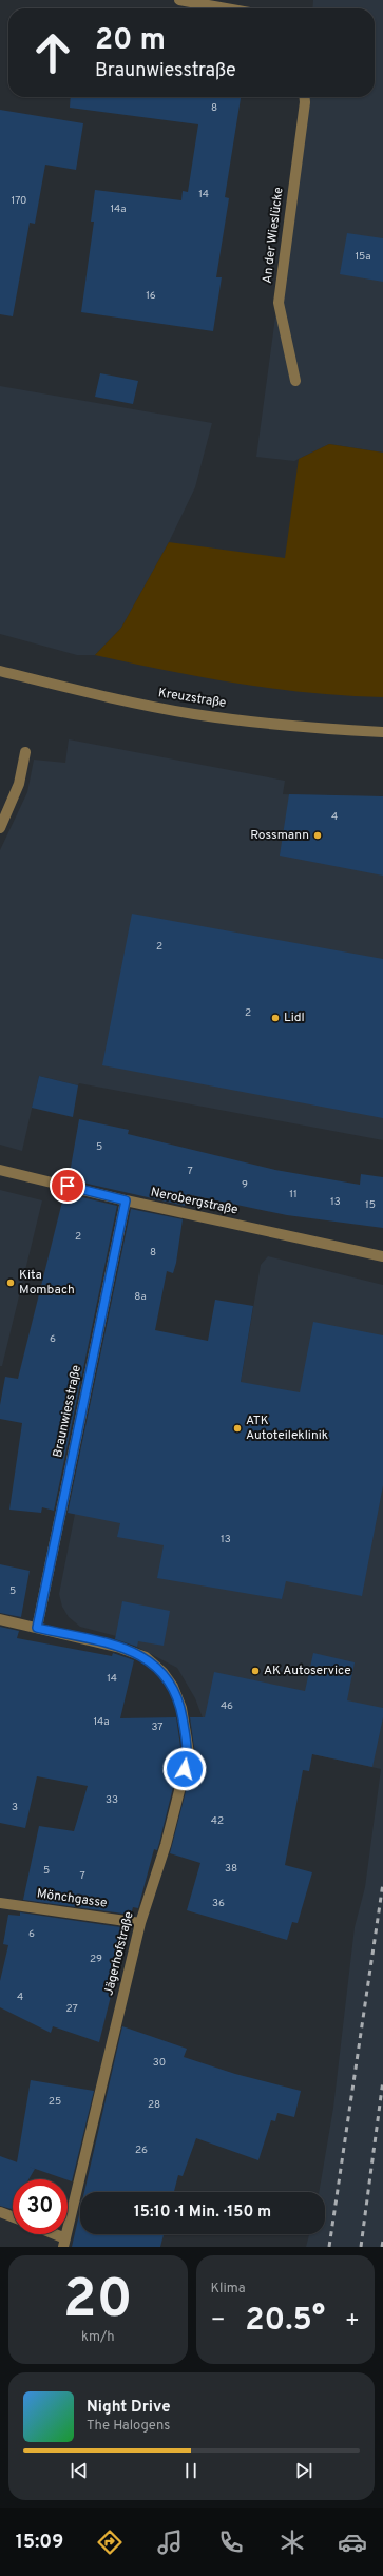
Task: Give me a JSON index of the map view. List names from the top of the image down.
{
  "streets": {
    "street": [
      "An der Wieslücke",
      "Kreuzstraße",
      "Nerobergstraße",
      "Braunwiesstraße",
      "Mönchgasse",
      "Jägerhofstraße"
    ]
  },
  "crossings": [
    ["Nerobergstraße", "Braunwiesstraße"],
    ["Braunwiesstraße", "Jägerhofstraße"],
    ["Mönchgasse", "Jägerhofstraße"]
  ],
  "places": [
    "Rossmann",
    "Lidl",
    "Kita Mombach",
    "ATK Autoteileklinik",
    "AK Autoservice"
  ],
  "house_numbers": [
    "8",
    "14",
    "170",
    "14a",
    "15a",
    "16",
    "4",
    "2",
    "2",
    "5",
    "7",
    "9",
    "11",
    "13",
    "15",
    "2",
    "8",
    "8a",
    "6",
    "13",
    "5",
    "14",
    "46",
    "14a",
    "37",
    "33",
    "3",
    "42",
    "38",
    "5",
    "7",
    "36",
    "6",
    "29",
    "4",
    "27",
    "30",
    "25",
    "28",
    "26"
  ],
  "page": {
    "turn": ["20 m", "Braunwiesstraße"],
    "limit": "30",
    "trip": "15:10 · 1 Min. · 150 m",
    "tile": [
      ["20", "km/h"],
      "Klima"
    ],
    "heat": ["−", "20.5°", "+"],
    "song": ["Night Drive", "The Halogens"],
    "tabs": "15:09"
  }
}
